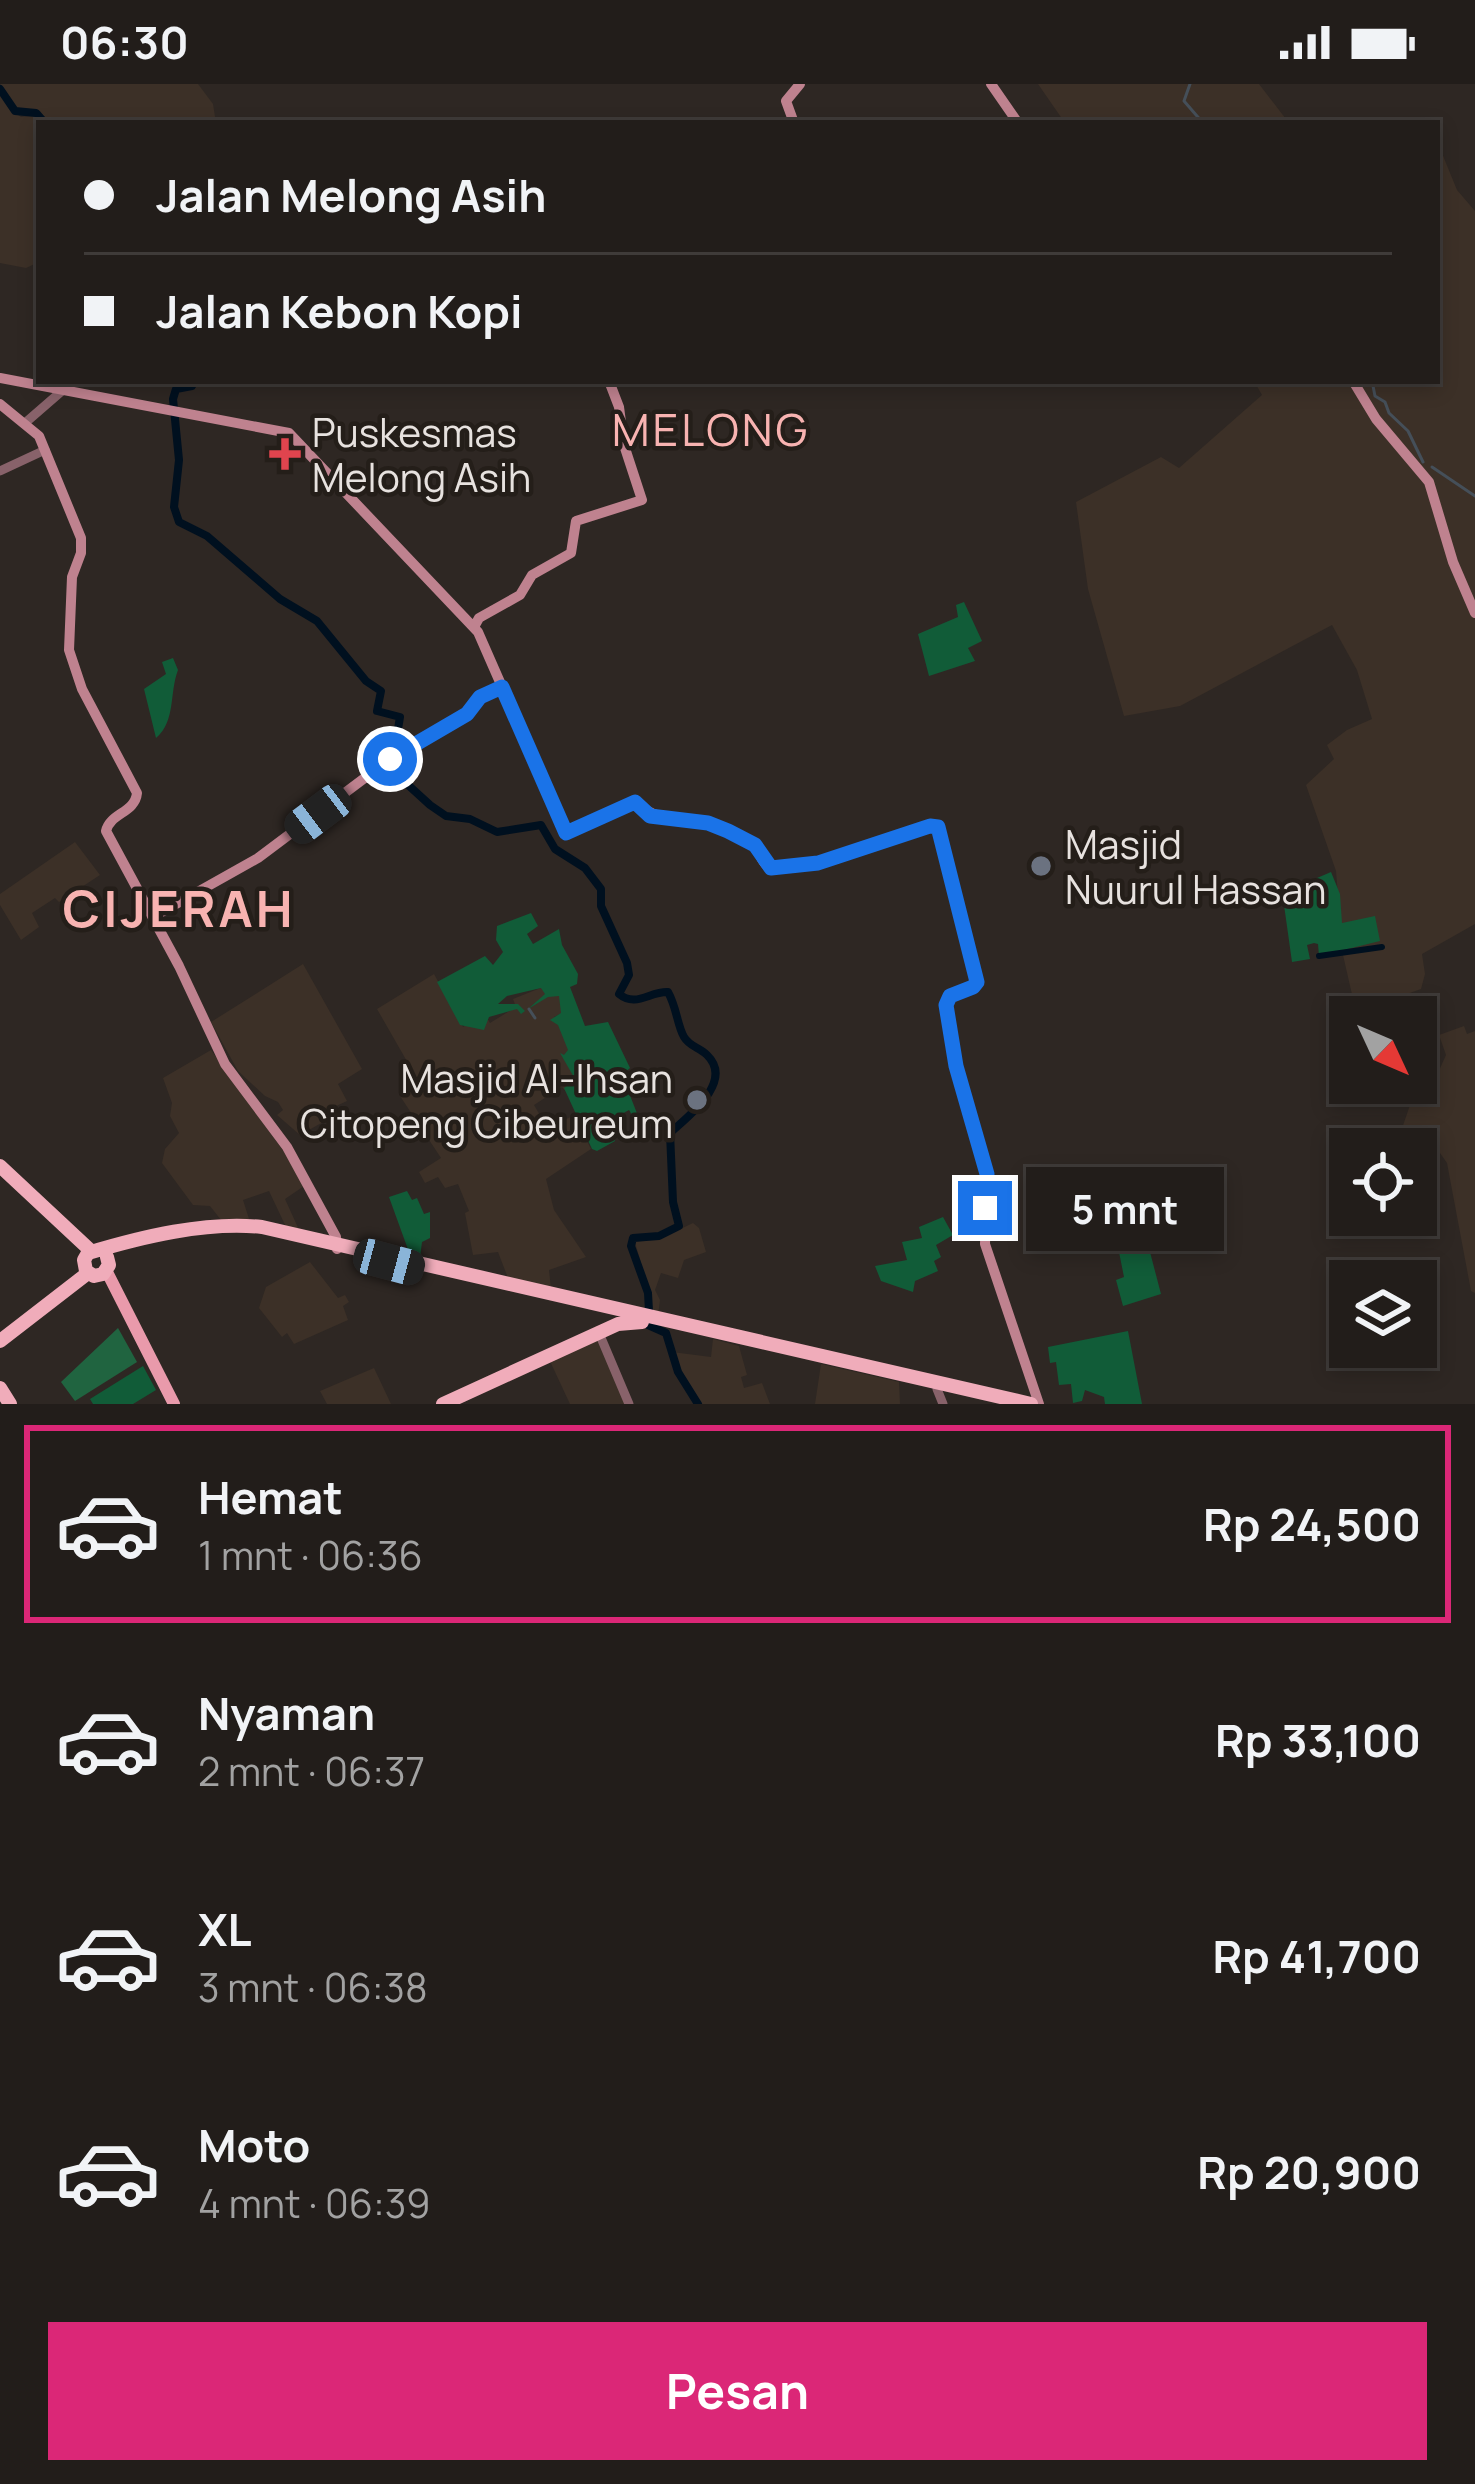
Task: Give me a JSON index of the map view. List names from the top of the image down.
{
  "districts": ["MELONG", "CIJERAH"],
  "places": {
    "health": ["Puskesmas Melong Asih"],
    "other": ["Masjid Nuurul Hassan", "Masjid Al-Ihsan Citopeng Cibeureum"]
  },
  "north": "bottom right",
  "page": {
    "status": "06:30",
    "banner": ["Jalan Melong Asih", "Jalan Kebon Kopi"],
    "bubble": "5 mnt",
    "list": [
      {
        "name": "Hemat",
        "note": "1 mnt · 06:36",
        "value": "Rp 24,500"
      },
      {
        "name": "Nyaman",
        "note": "2 mnt · 06:37",
        "value": "Rp 33,100"
      },
      {
        "name": "XL",
        "note": "3 mnt · 06:38",
        "value": "Rp 41,700"
      },
      {
        "name": "Moto",
        "note": "4 mnt · 06:39",
        "value": "Rp 20,900"
      }
    ],
    "buttons": "Pesan"
  }
}
